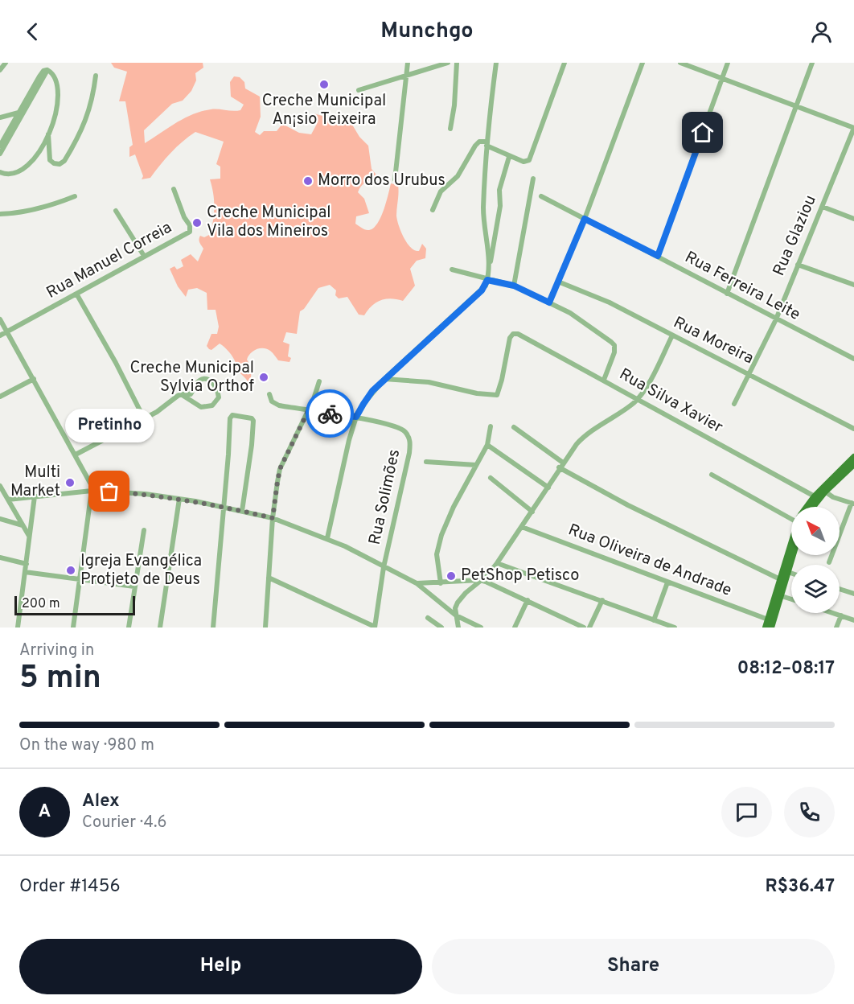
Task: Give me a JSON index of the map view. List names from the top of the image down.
{
  "streets": {
    "street": [
      "Rua Glaziou",
      "Rua Manuel Correia",
      "Rua Ferreira Leite",
      "Rua Moreira",
      "Rua Silva Xavier",
      "Rua Solimões",
      "Rua Oliveira de Andrade"
    ]
  },
  "crossings": [
    ["Rua Glaziou", "Rua Ferreira Leite"],
    ["Rua Glaziou", "Rua Moreira"]
  ],
  "places": [
    "Creche Municipal An¡sio Teixeira",
    "Morro dos Urubus",
    "Creche Municipal Vila dos Mineiros",
    "Creche Municipal Sylvia Orthof",
    "Multi Market",
    "Pretinho",
    "Igreja Evangélica Protjeto de Deus",
    "PetShop Petisco"
  ],
  "scale_bar": "200 m",
  "north": "top left",
  "page": {
    "header": "Munchgo",
    "bubble": "Pretinho",
    "scale": "200 m",
    "heading": ["5 min", "Arriving in", "08:12–08:17"],
    "panel": [
      "Alex",
      "Courier · 4.6",
      "Order #1456",
      "R$36.47"
    ],
    "bar": "On the way · 980 m",
    "round": "A",
    "buttons": ["Help", "Share"]
  }
}
